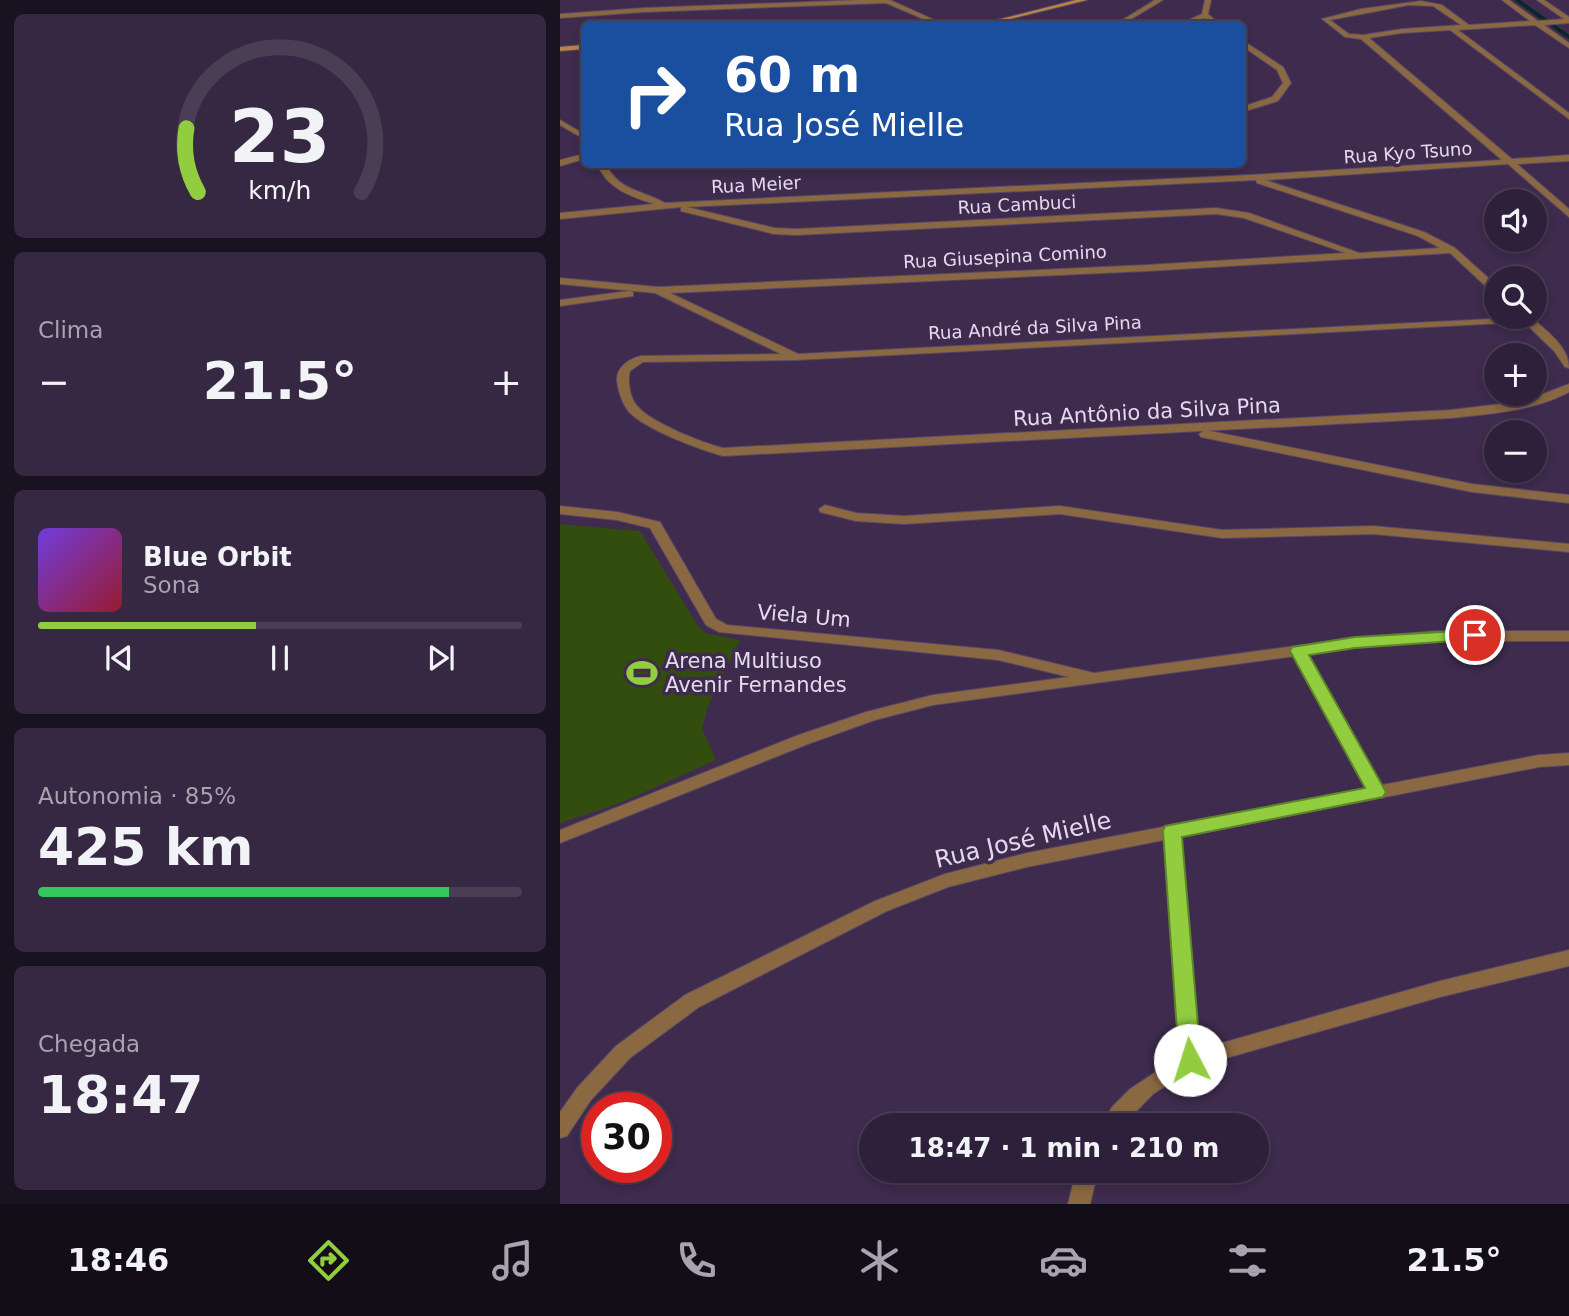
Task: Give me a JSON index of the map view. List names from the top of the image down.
{
  "streets": {
    "street": [
      "Rua Kyo Tsuno",
      "Rua Meier",
      "Rua Cambuci",
      "Rua Giusepina Comino",
      "Rua André da Silva Pina",
      "Rua Antônio da Silva Pina",
      "Viela Um",
      "Rua José Mielle"
    ]
  },
  "crossings": [
    ["Rua Kyo Tsuno", "Rua Meier"],
    ["Rua Meier", "Rua Cambuci"],
    ["Rua Cambuci", "Rua Giusepina Comino"],
    ["Rua Giusepina Comino", "Rua André da Silva Pina"],
    ["Rua André da Silva Pina", "Rua Antônio da Silva Pina"]
  ],
  "places": {
    "sports": ["Arena Multiuso Avenir Fernandes"]
  },
  "page": {
    "turn": ["60 m", "Rua José Mielle"],
    "map_buttons": ["+", "−"],
    "tile": [
      "Clima",
      ["Autonomia · 85%", "425 km"],
      ["Chegada", "18:47"]
    ],
    "heat": ["−", "21.5°", "+"],
    "song": ["Blue Orbit", "Sona"],
    "limit": "30",
    "trip": "18:47 · 1 min · 210 m",
    "tabs": ["18:46", "21.5°"],
    "gauge": ["23", "km/h"]
  }
}
